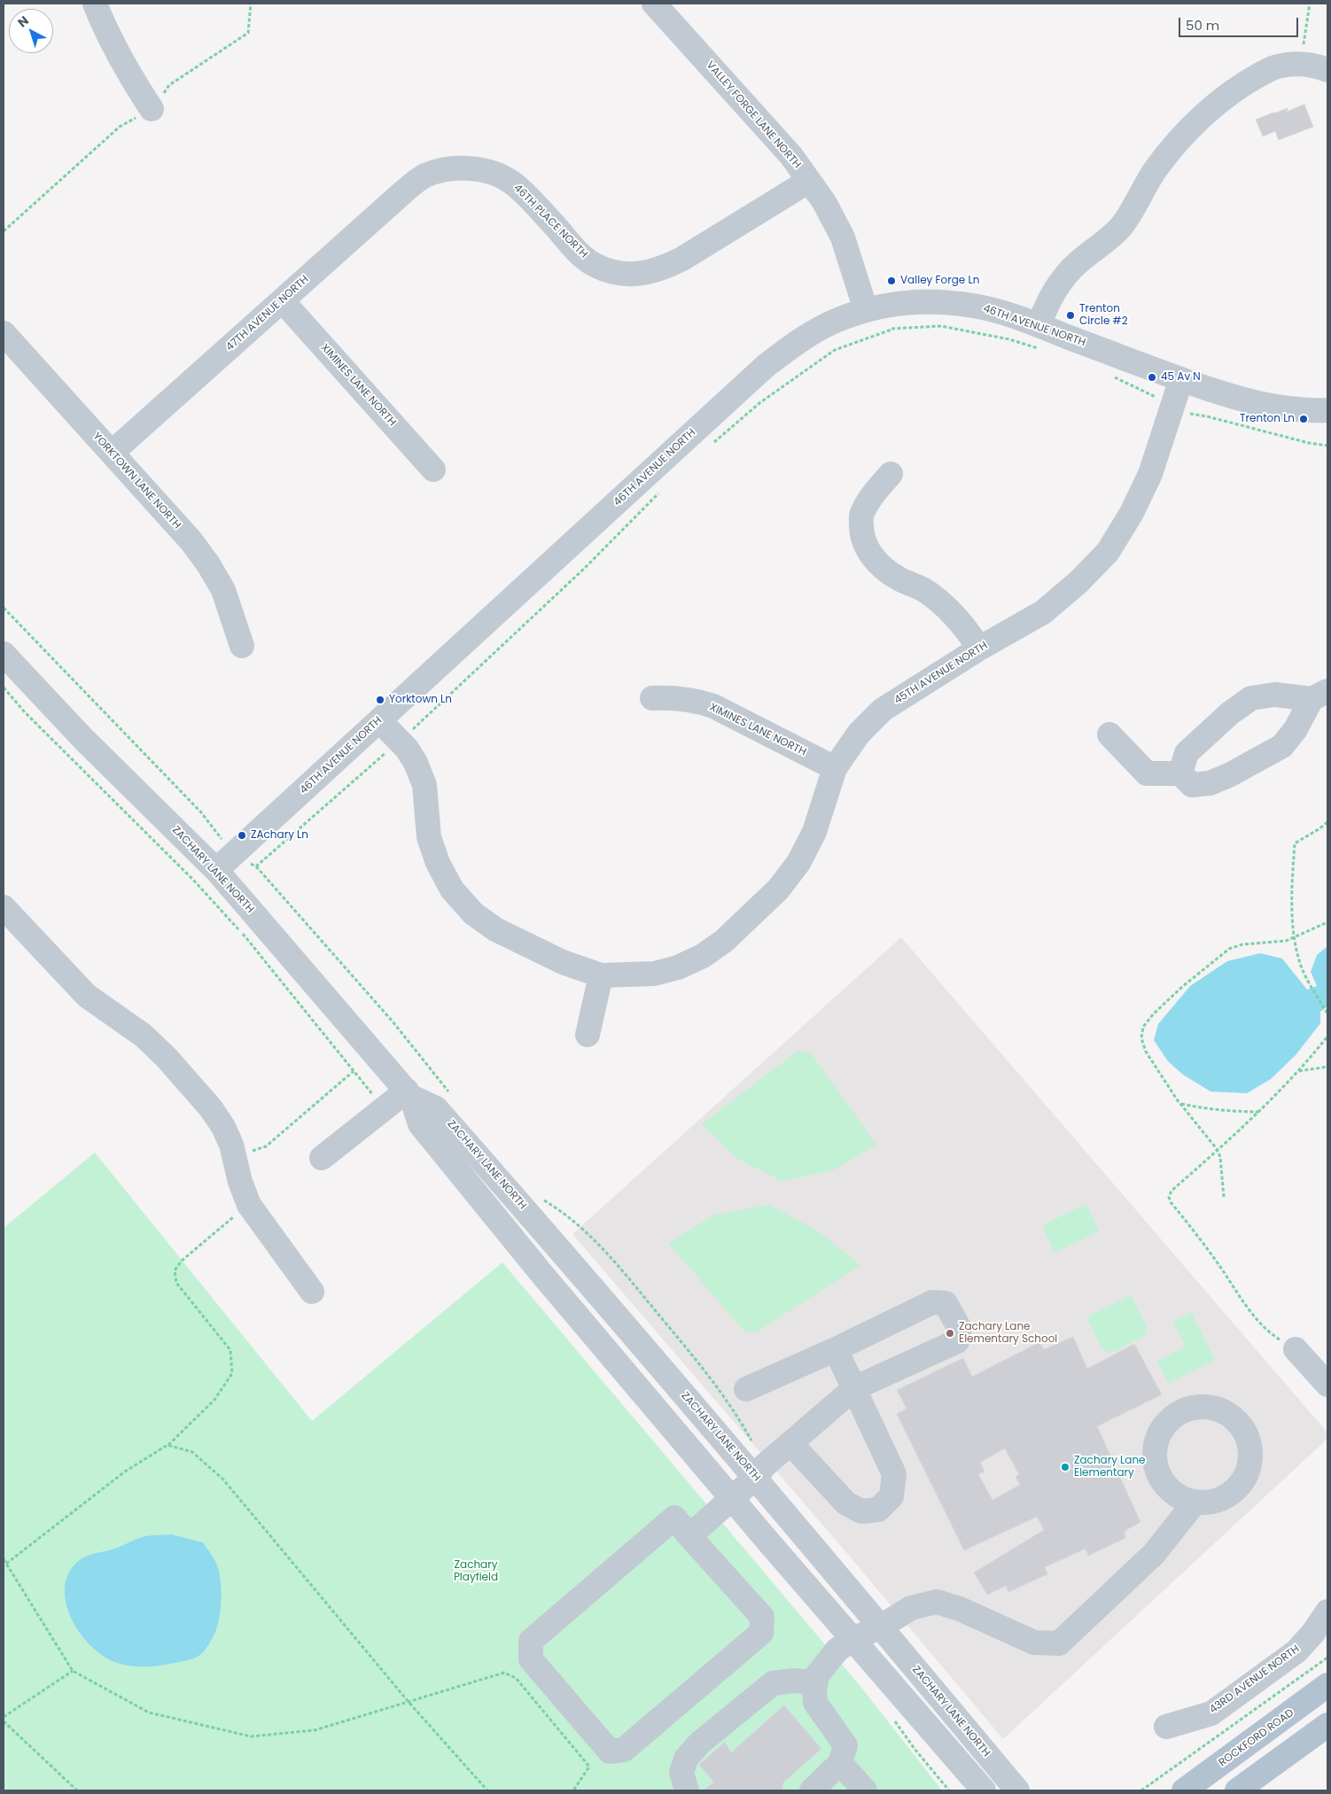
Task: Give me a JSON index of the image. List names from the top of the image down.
{
  "streets": {
    "main road": ["ROCKFORD ROAD"],
    "street": [
      "VALLEY FORGE LANE NORTH",
      "46TH PLACE NORTH",
      "47TH AVENUE NORTH",
      "46TH AVENUE NORTH",
      "XIMINES LANE NORTH",
      "YORKTOWN LANE NORTH",
      "45TH AVENUE NORTH",
      "ZACHARY LANE NORTH",
      "43RD AVENUE NORTH"
    ]
  },
  "crossings": [
    ["VALLEY FORGE LANE NORTH", "46TH PLACE NORTH"],
    ["VALLEY FORGE LANE NORTH", "46TH AVENUE NORTH"],
    ["46TH PLACE NORTH", "47TH AVENUE NORTH"],
    ["47TH AVENUE NORTH", "XIMINES LANE NORTH"],
    ["47TH AVENUE NORTH", "YORKTOWN LANE NORTH"],
    ["46TH AVENUE NORTH", "45TH AVENUE NORTH"],
    ["46TH AVENUE NORTH", "ZACHARY LANE NORTH"],
    ["XIMINES LANE NORTH", "45TH AVENUE NORTH"]
  ],
  "parks": ["Zachary Playfield"],
  "places": [
    "Valley Forge Ln",
    "Trenton Circle #2",
    "45 Av N",
    "Trenton Ln",
    "Yorktown Ln",
    "ZAchary Ln",
    "Zachary Lane Elementary School",
    "Zachary Lane Elementary"
  ],
  "scale_bar": "50 m",
  "north": "top left"
}
